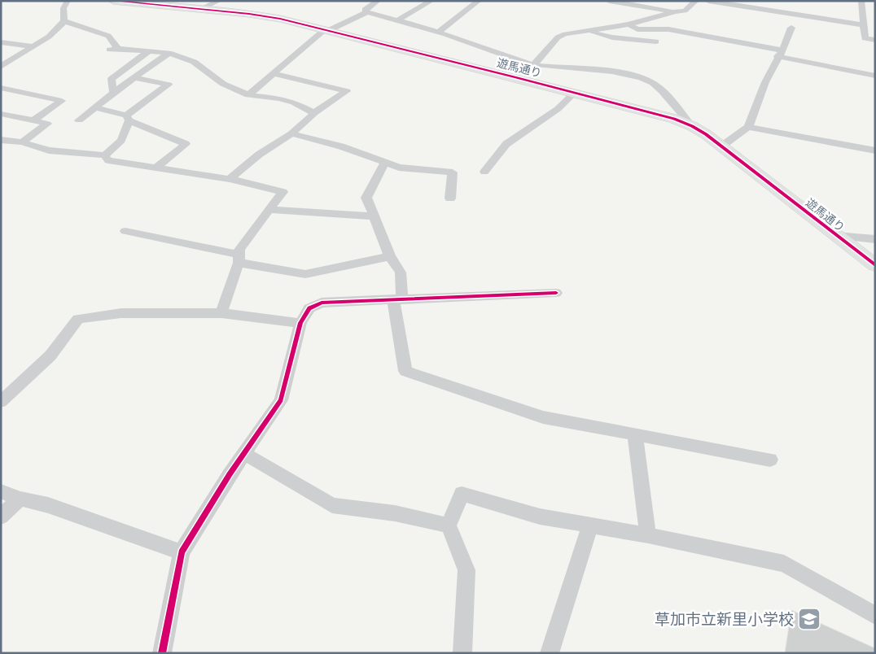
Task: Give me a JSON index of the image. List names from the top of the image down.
{
  "streets": {
    "street": ["遊馬通り"]
  },
  "places": {
    "school or university": ["草加市立新里小学校"]
  }
}
